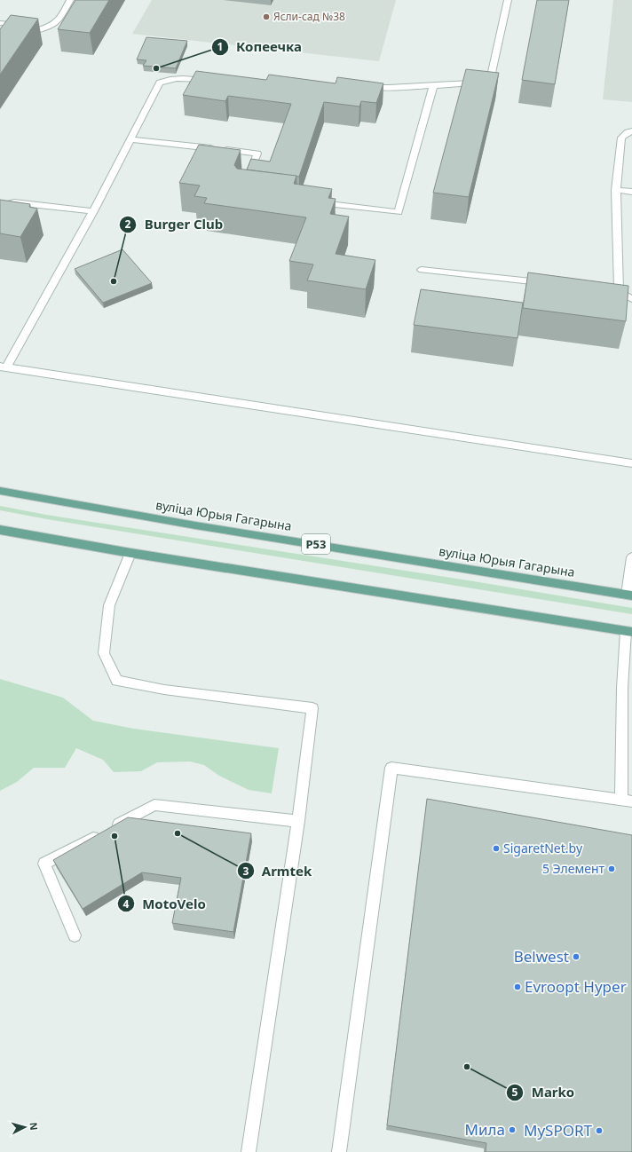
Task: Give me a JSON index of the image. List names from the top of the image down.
{
  "streets": {
    "main road": ["вуліца Юрыя Гагарына", "Р53"]
  },
  "places": [
    "Ясли-сад №38",
    "Копеечка",
    "Burger Club",
    "Armtek",
    "MotoVelo",
    "SigaretNet.by",
    "5 Элемент",
    "Belwest",
    "Evroopt Hyper",
    "Marko",
    "Мила",
    "MySPORT"
  ],
  "north": "right"
}
